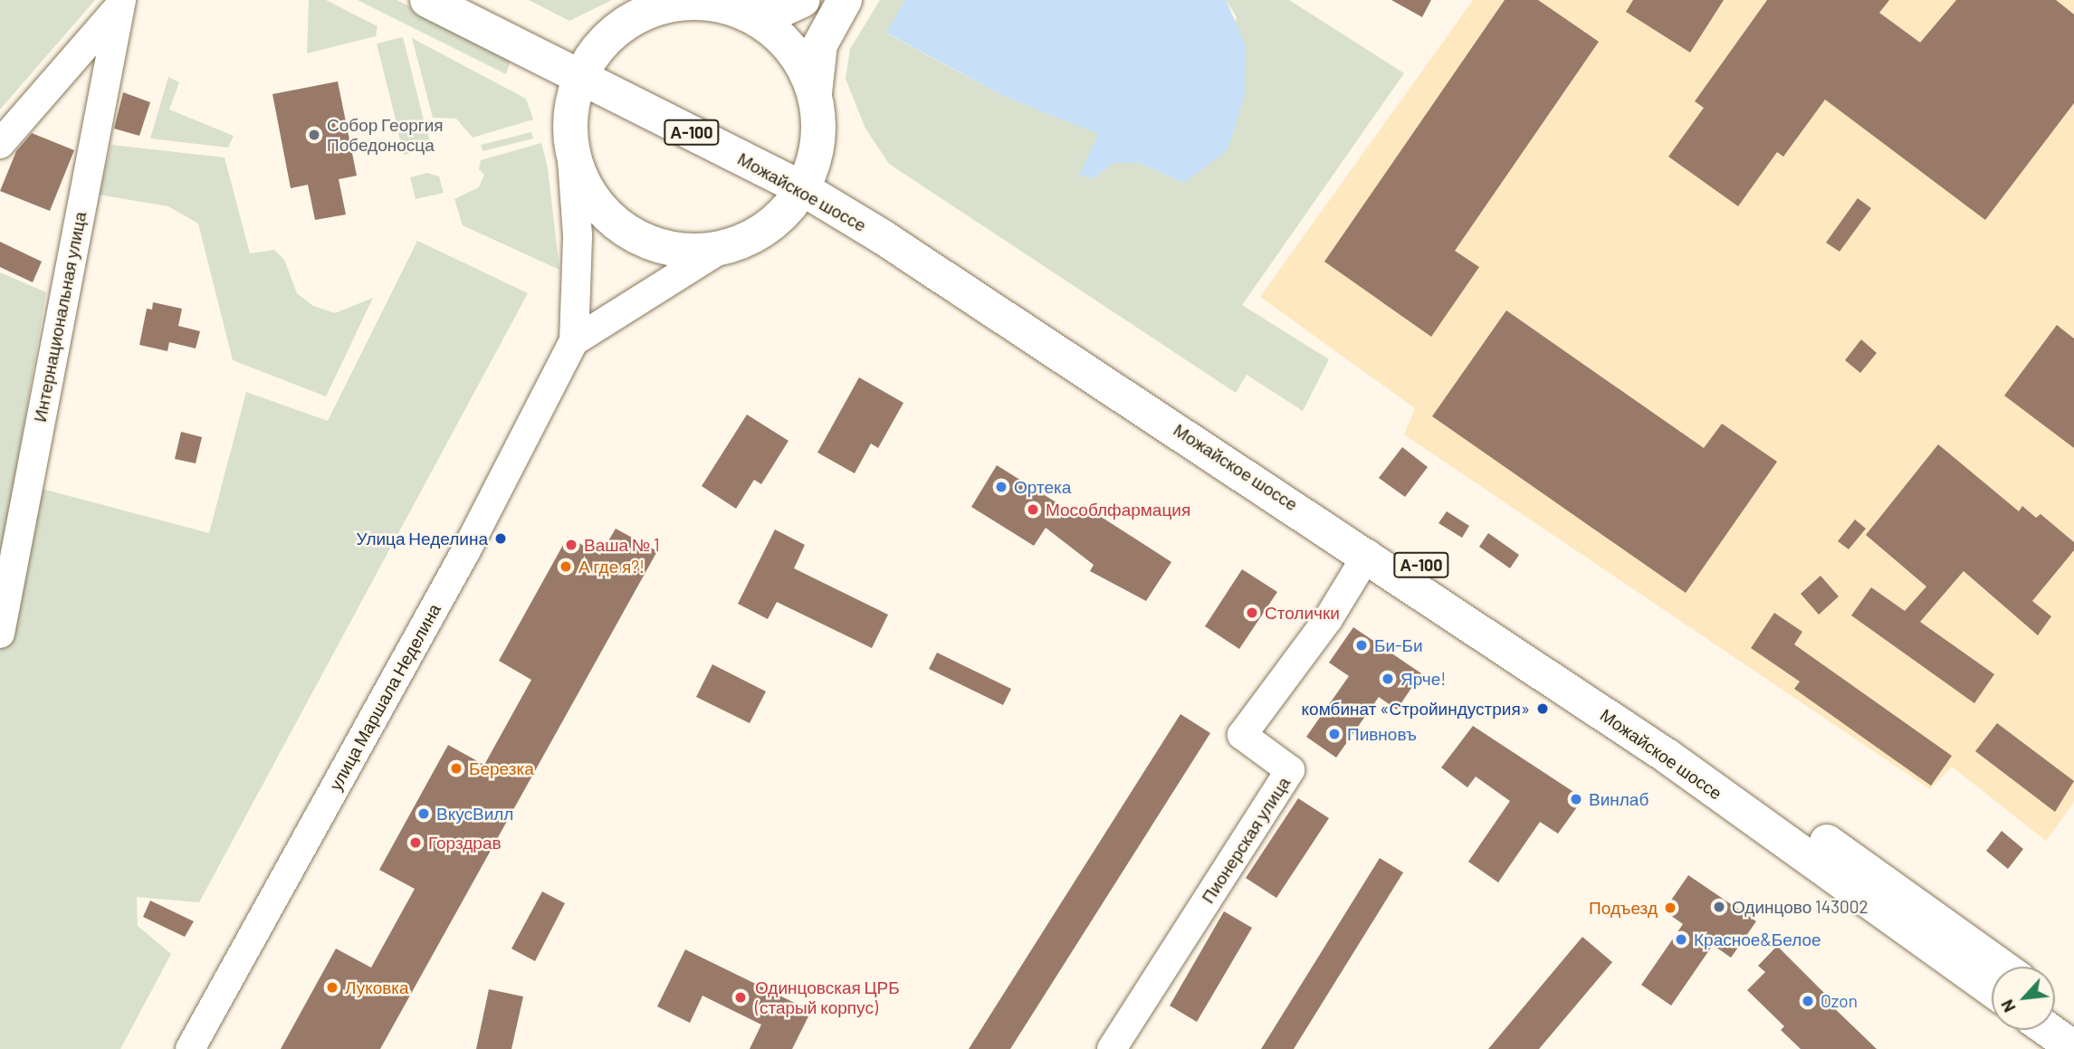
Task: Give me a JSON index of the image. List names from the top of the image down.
{
  "streets": {
    "main road": ["А-100", "Можайское шоссе"],
    "street": ["Интернациональная улица", "улица Маршала Неделина", "Пионерская улица"]
  },
  "crossings": [
    ["Можайское шоссе", "Пионерская улица"]
  ],
  "places": [
    "Собор Георгия Победоносца",
    "Ортека",
    "Мособлфармация",
    "Улица Неделина",
    "Ваша № 1",
    "А где я?!",
    "Столички",
    "Би-Би",
    "Ярче!",
    "комбинат «Стройиндустрия»",
    "Пивновъ",
    "Березка",
    "Винлаб",
    "ВкусВилл",
    "Горздрав",
    "Одинцово 143002",
    "Подъезд",
    "Красное&Белое",
    "Луковка",
    "Одинцовская ЦРБ (старый корпус)",
    "Ozon"
  ],
  "north": "bottom left"
}
